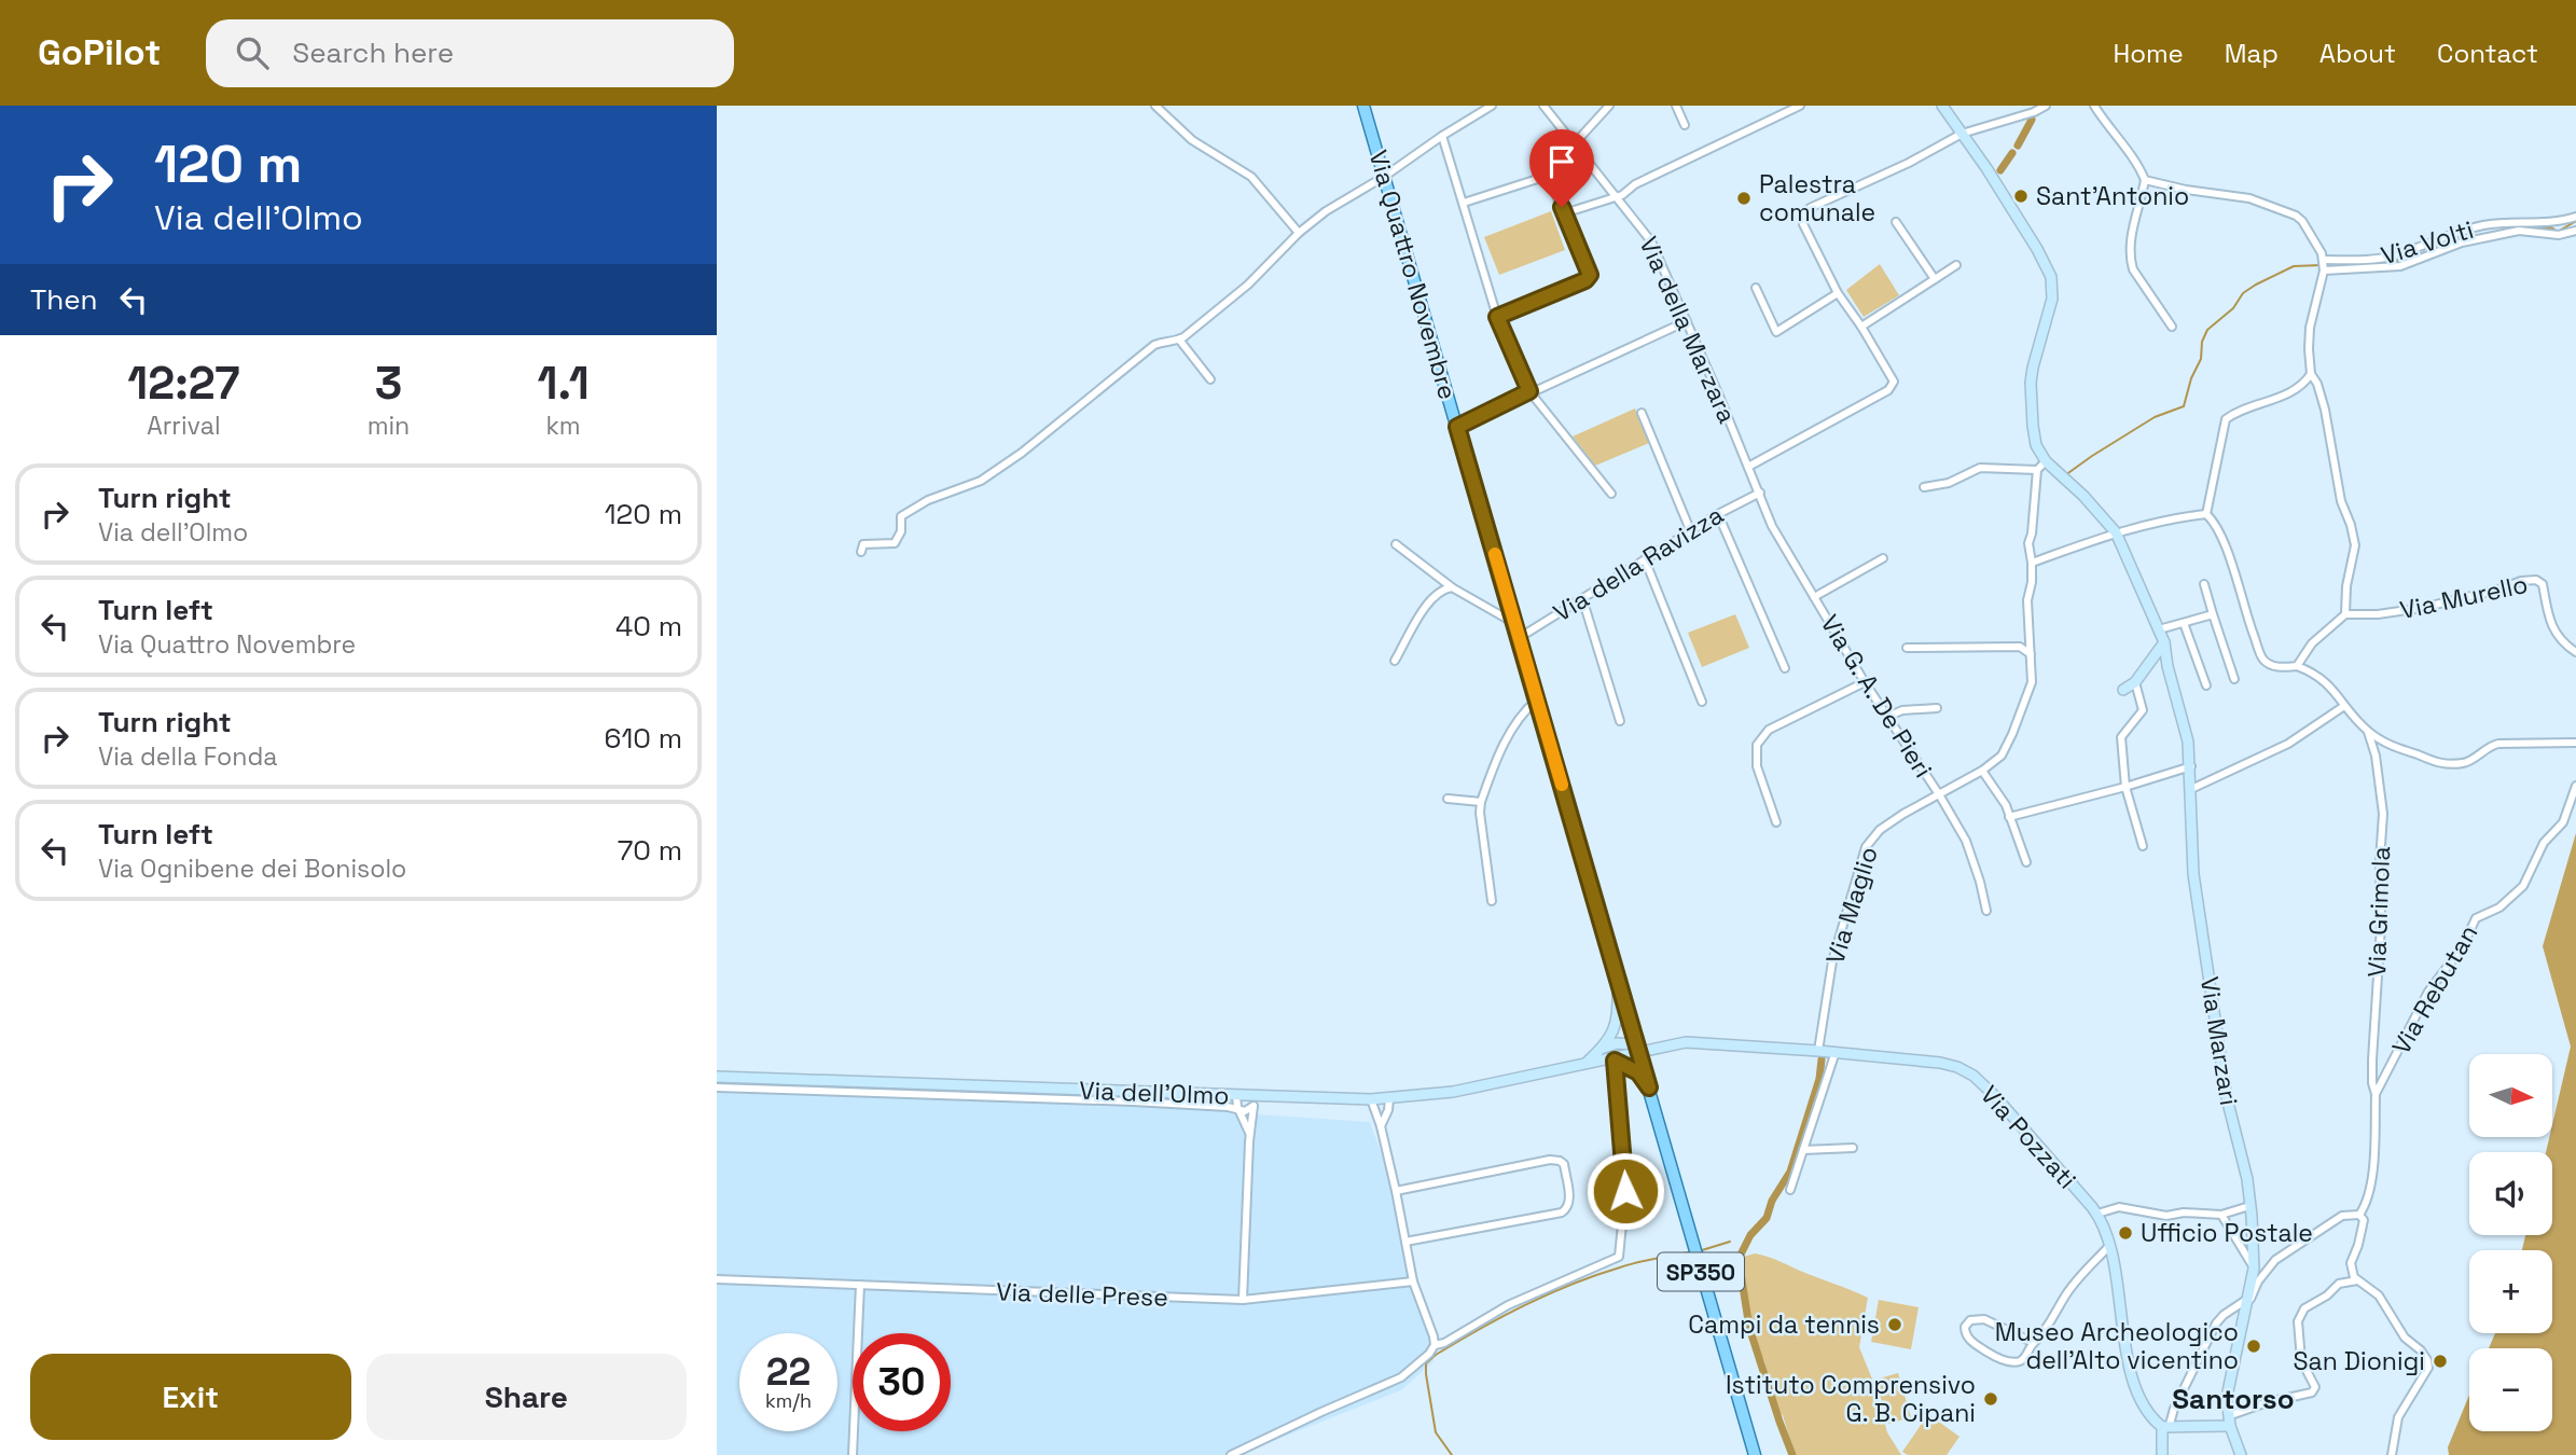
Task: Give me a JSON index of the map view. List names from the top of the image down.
{
  "streets": {
    "main road": ["Via Quattro Novembre", "SP350"],
    "street": [
      "Via Volti",
      "Via della Marzara",
      "Via della Ravizza",
      "Via Murello",
      "Via G. A. De Pieri",
      "Via Maglio",
      "Via Grimola",
      "Via Rebutan",
      "Via Marzari",
      "Via dell'Olmo",
      "Via Pozzati",
      "Via delle Prese"
    ]
  },
  "crossings": [
    ["Via Quattro Novembre", "Via della Ravizza"],
    ["Via Quattro Novembre", "Via dell'Olmo"],
    ["Via Quattro Novembre", "Via Pozzati"],
    ["Via Quattro Novembre", "SP350"],
    ["Via della Marzara", "Via della Ravizza"],
    ["Via della Marzara", "Via G. A. De Pieri"],
    ["Via della Ravizza", "Via G. A. De Pieri"],
    ["Via G. A. De Pieri", "Via Maglio"],
    ["Via Maglio", "Via Pozzati"],
    ["Via Grimola", "Via Rebutan"],
    ["Via dell'Olmo", "Via Pozzati"],
    ["Via dell'Olmo", "SP350"],
    ["Via Pozzati", "SP350"]
  ],
  "districts": ["Santorso"],
  "places": [
    "Sant'Antonio",
    "Palestra comunale",
    "Ufficio Postale",
    "Campi da tennis",
    "Museo Archeologico dell'Alto vicentino",
    "San Dionigi",
    "Istituto Comprensivo G. B. Cipani"
  ],
  "north": "right",
  "page": {
    "header": "GoPilot",
    "search": "Search here",
    "nav": [
      "Home",
      "Map",
      "About",
      "Contact"
    ],
    "turn": ["120 m", "Via dell'Olmo"],
    "then": "Then",
    "eta": [
      "12:27",
      "Arrival",
      "3",
      "min",
      "1.1",
      "km"
    ],
    "list": [
      {
        "name": "Turn right",
        "note": "Via dell'Olmo",
        "value": "120 m"
      },
      {
        "name": "Turn left",
        "note": "Via Quattro Novembre",
        "value": "40 m"
      },
      {
        "name": "Turn right",
        "note": "Via della Fonda",
        "value": "610 m"
      },
      {
        "name": "Turn left",
        "note": "Via Ognibene dei Bonisolo",
        "value": "70 m"
      }
    ],
    "map_buttons": ["+", "−"],
    "speed": "22 km/h",
    "limit": "30",
    "buttons": ["Exit", "Share"]
  }
}
